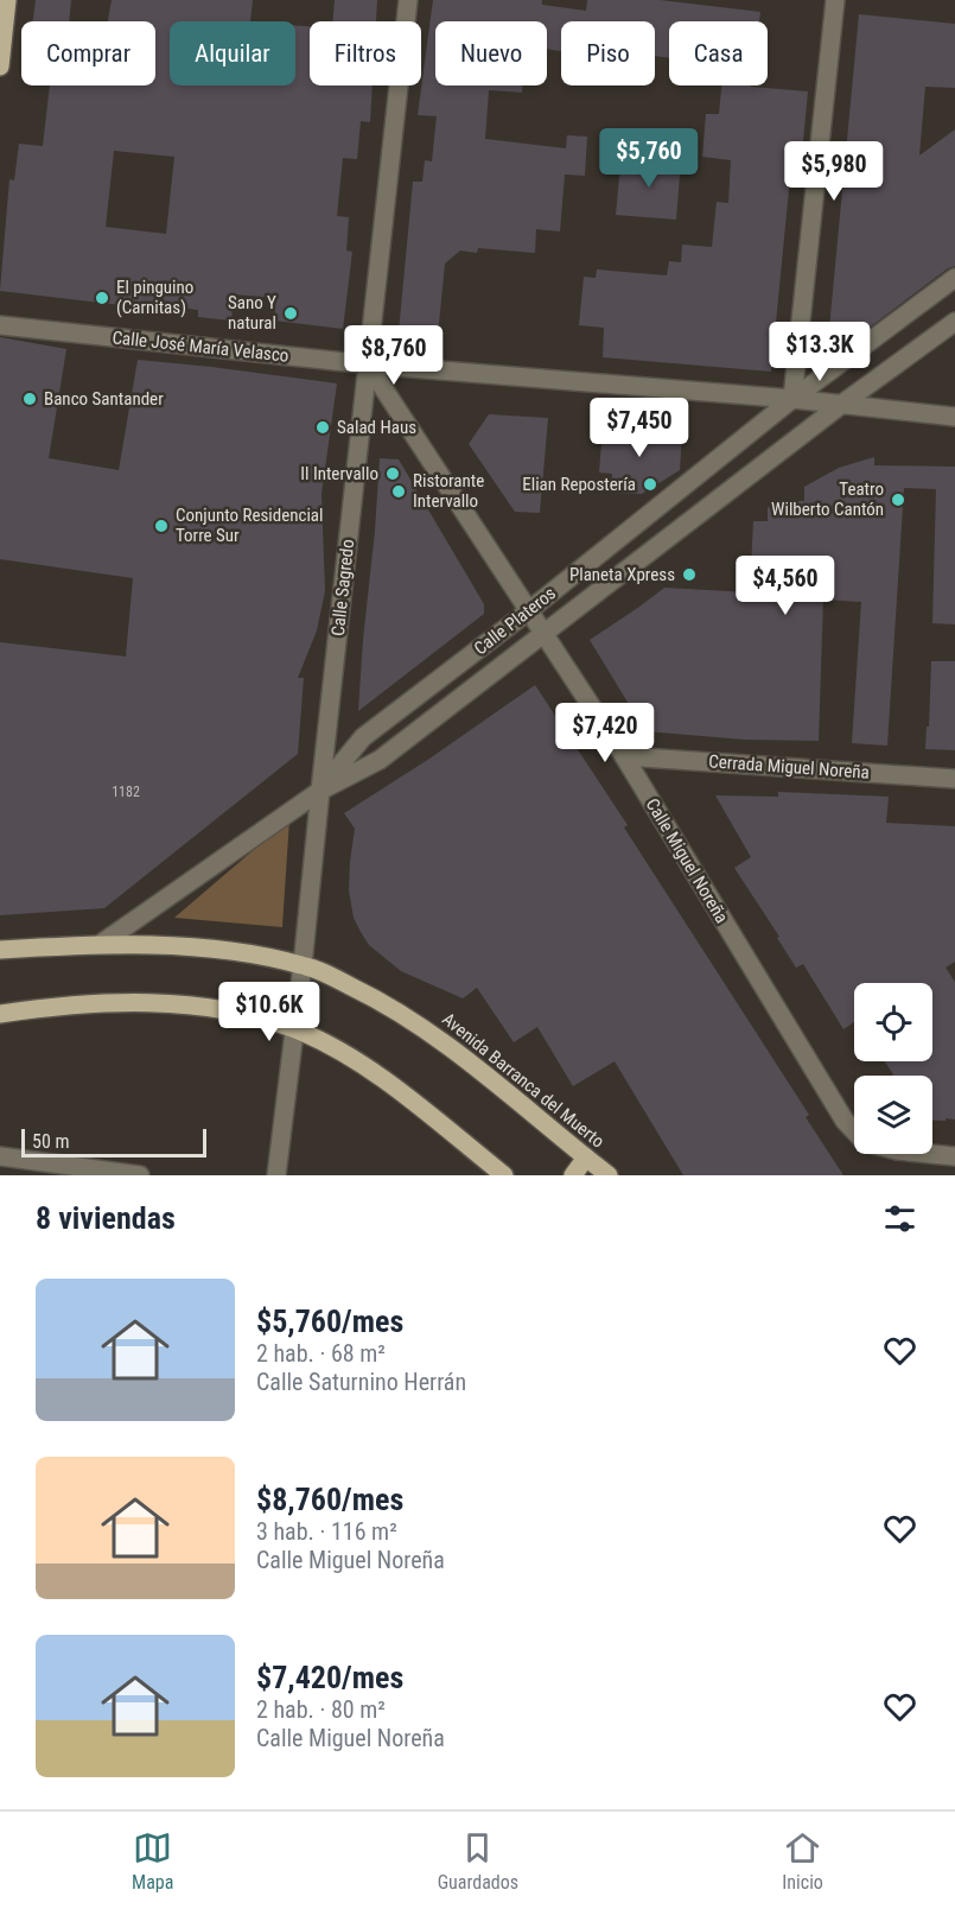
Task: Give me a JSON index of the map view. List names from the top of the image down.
{
  "streets": {
    "main road": ["Avenida Barranca del Muerto"],
    "street": [
      "Calle José María Velasco",
      "Calle Sagredo",
      "Calle Plateros",
      "Cerrada Miguel Noreña",
      "Calle Miguel Noreña"
    ]
  },
  "crossings": [
    ["Calle José María Velasco", "Calle Sagredo"],
    ["Calle José María Velasco", "Calle Plateros"],
    ["Calle José María Velasco", "Calle Miguel Noreña"],
    ["Calle Sagredo", "Calle Plateros"],
    ["Calle Sagredo", "Calle Miguel Noreña"],
    ["Calle Sagredo", "Avenida Barranca del Muerto"],
    ["Calle Plateros", "Calle Miguel Noreña"],
    ["Calle Plateros", "Avenida Barranca del Muerto"],
    ["Cerrada Miguel Noreña", "Calle Miguel Noreña"]
  ],
  "places": [
    "El pinguino (Carnitas)",
    "Sano Y natural",
    "Banco Santander",
    "Salad Haus",
    "Il Intervallo",
    "Elian Repostería",
    "Ristorante Intervallo",
    "Teatro Wilberto Cantón",
    "Conjunto Residencial Torre Sur",
    "Planeta Xpress"
  ],
  "house_numbers": ["1182"],
  "scale_bar": "50 m",
  "page": {
    "chip": [
      "Comprar",
      "Alquilar",
      "Filtros",
      "Nuevo",
      "Piso",
      "Casa"
    ],
    "price": [
      "$5,760",
      "$5,980",
      "$13.3K",
      "$8,760",
      "$7,450",
      "$4,560",
      "$7,420",
      "$10.6K"
    ],
    "scale": "50 m",
    "heading": "8 viviendas",
    "list": [
      {
        "name": "$5,760/mes",
        "note": "2 hab. · 68 m² · Calle Saturnino Herrán"
      },
      {
        "name": "$8,760/mes",
        "note": "3 hab. · 116 m² · Calle Miguel Noreña"
      },
      {
        "name": "$7,420/mes",
        "note": "2 hab. · 80 m² · Calle Miguel Noreña"
      }
    ],
    "tabs": ["Mapa", "Guardados", "Inicio"]
  }
}
